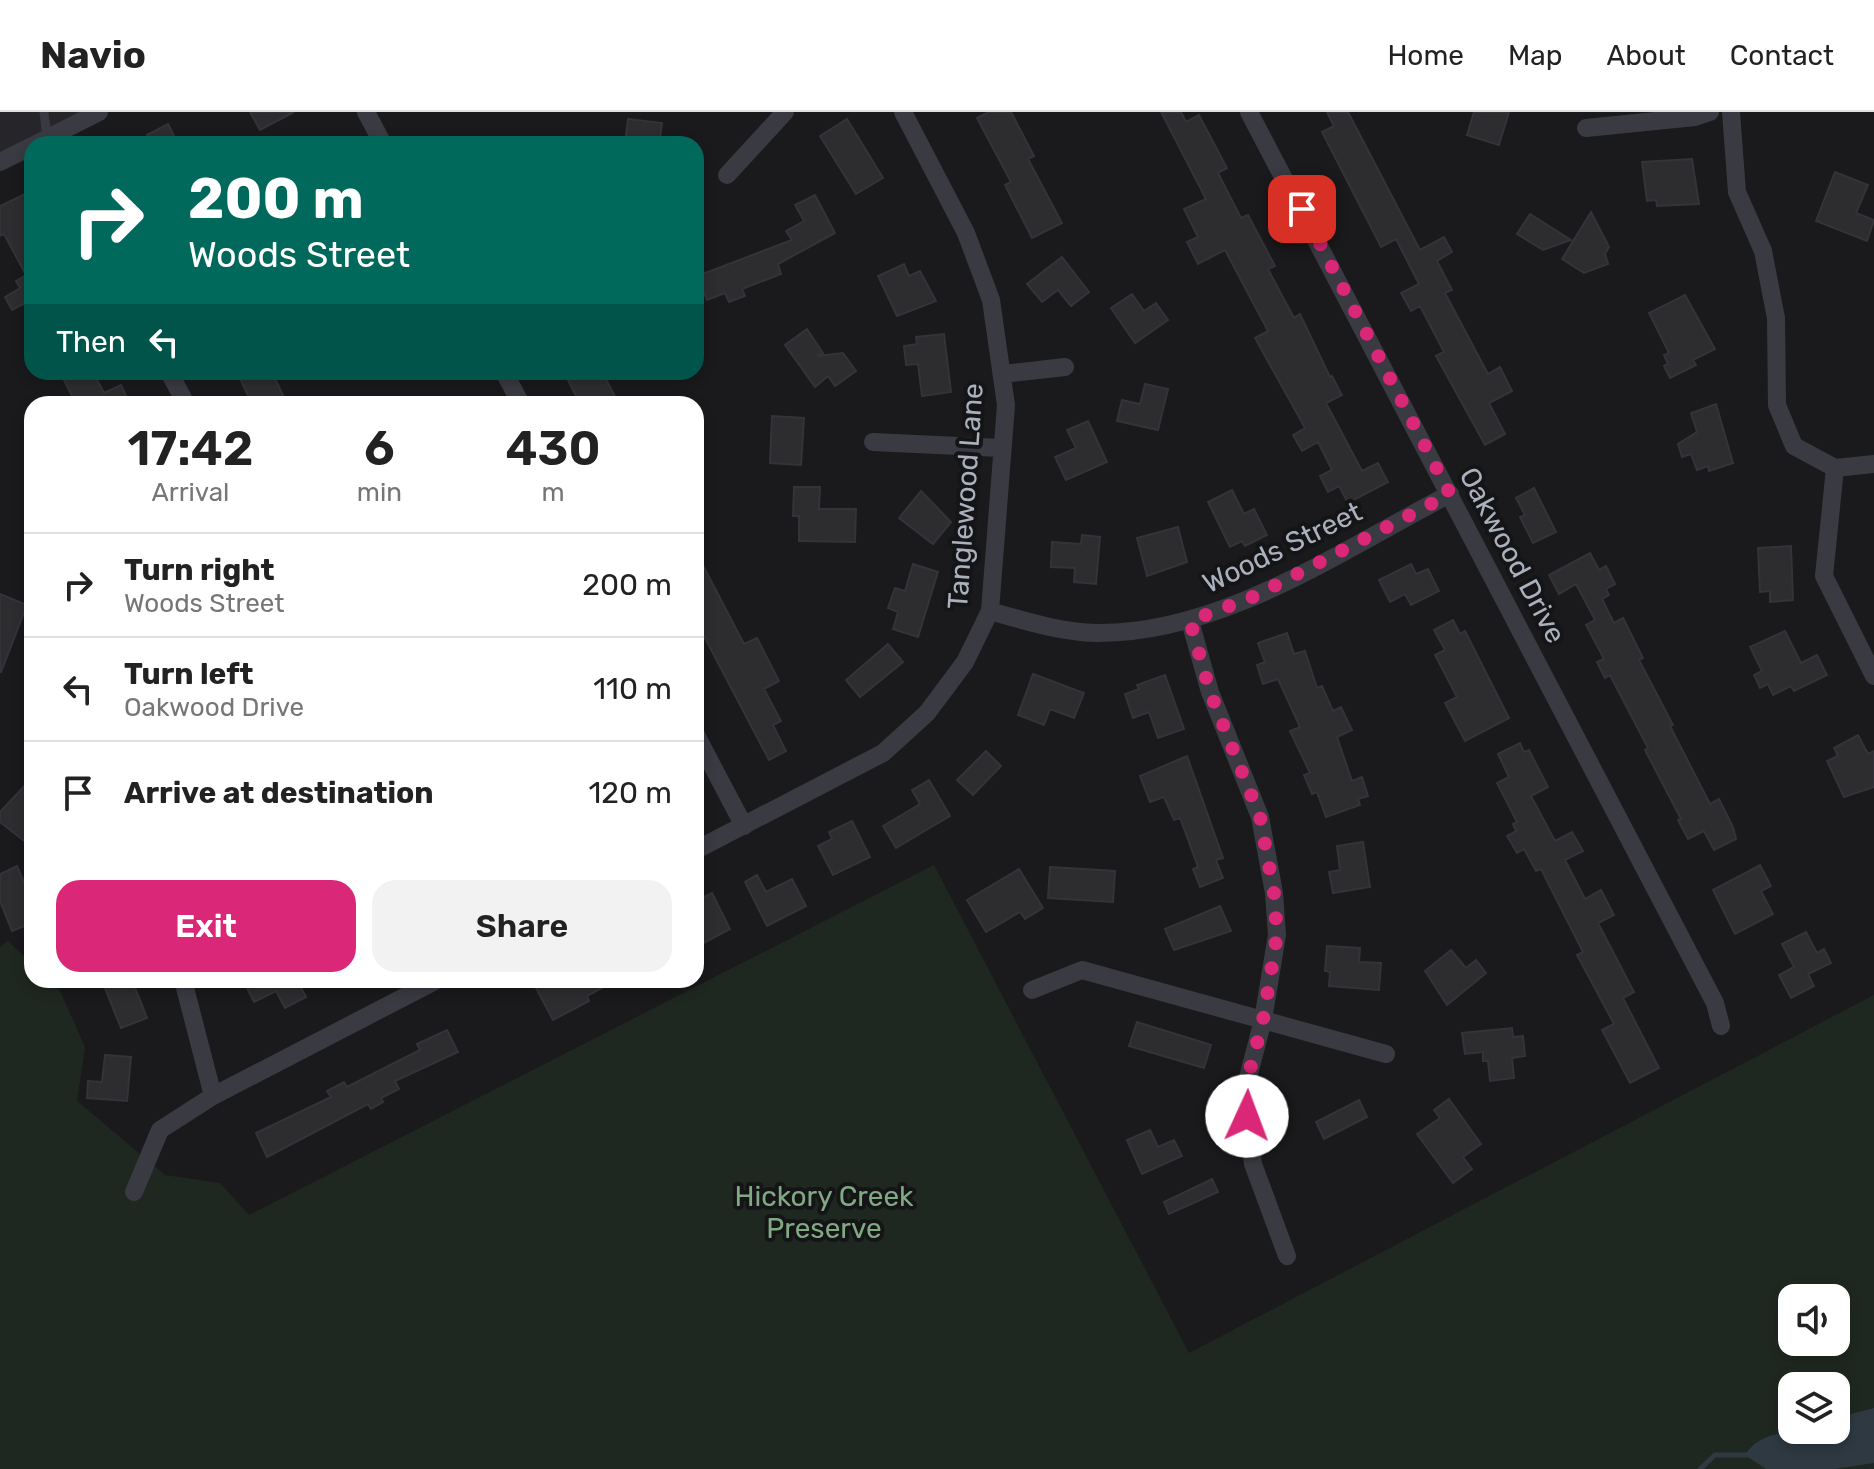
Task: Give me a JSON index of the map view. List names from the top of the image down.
{
  "streets": {
    "street": ["Tanglewood Lane", "Woods Street", "Oakwood Drive"]
  },
  "crossings": [
    ["Tanglewood Lane", "Woods Street"],
    ["Woods Street", "Oakwood Drive"]
  ],
  "parks": ["Hickory Creek Preserve"],
  "page": {
    "header": "Navio",
    "nav": [
      "Home",
      "Map",
      "About",
      "Contact"
    ],
    "turn": ["200 m", "Woods Street"],
    "then": "Then",
    "eta": [
      "17:42",
      "Arrival",
      "6",
      "min",
      "430",
      "m"
    ],
    "list": [
      {
        "name": "Turn right",
        "note": "Woods Street",
        "value": "200 m"
      },
      {
        "name": "Turn left",
        "note": "Oakwood Drive",
        "value": "110 m"
      },
      {
        "name": "Arrive at destination",
        "value": "120 m"
      }
    ],
    "buttons": ["Exit", "Share"]
  }
}
